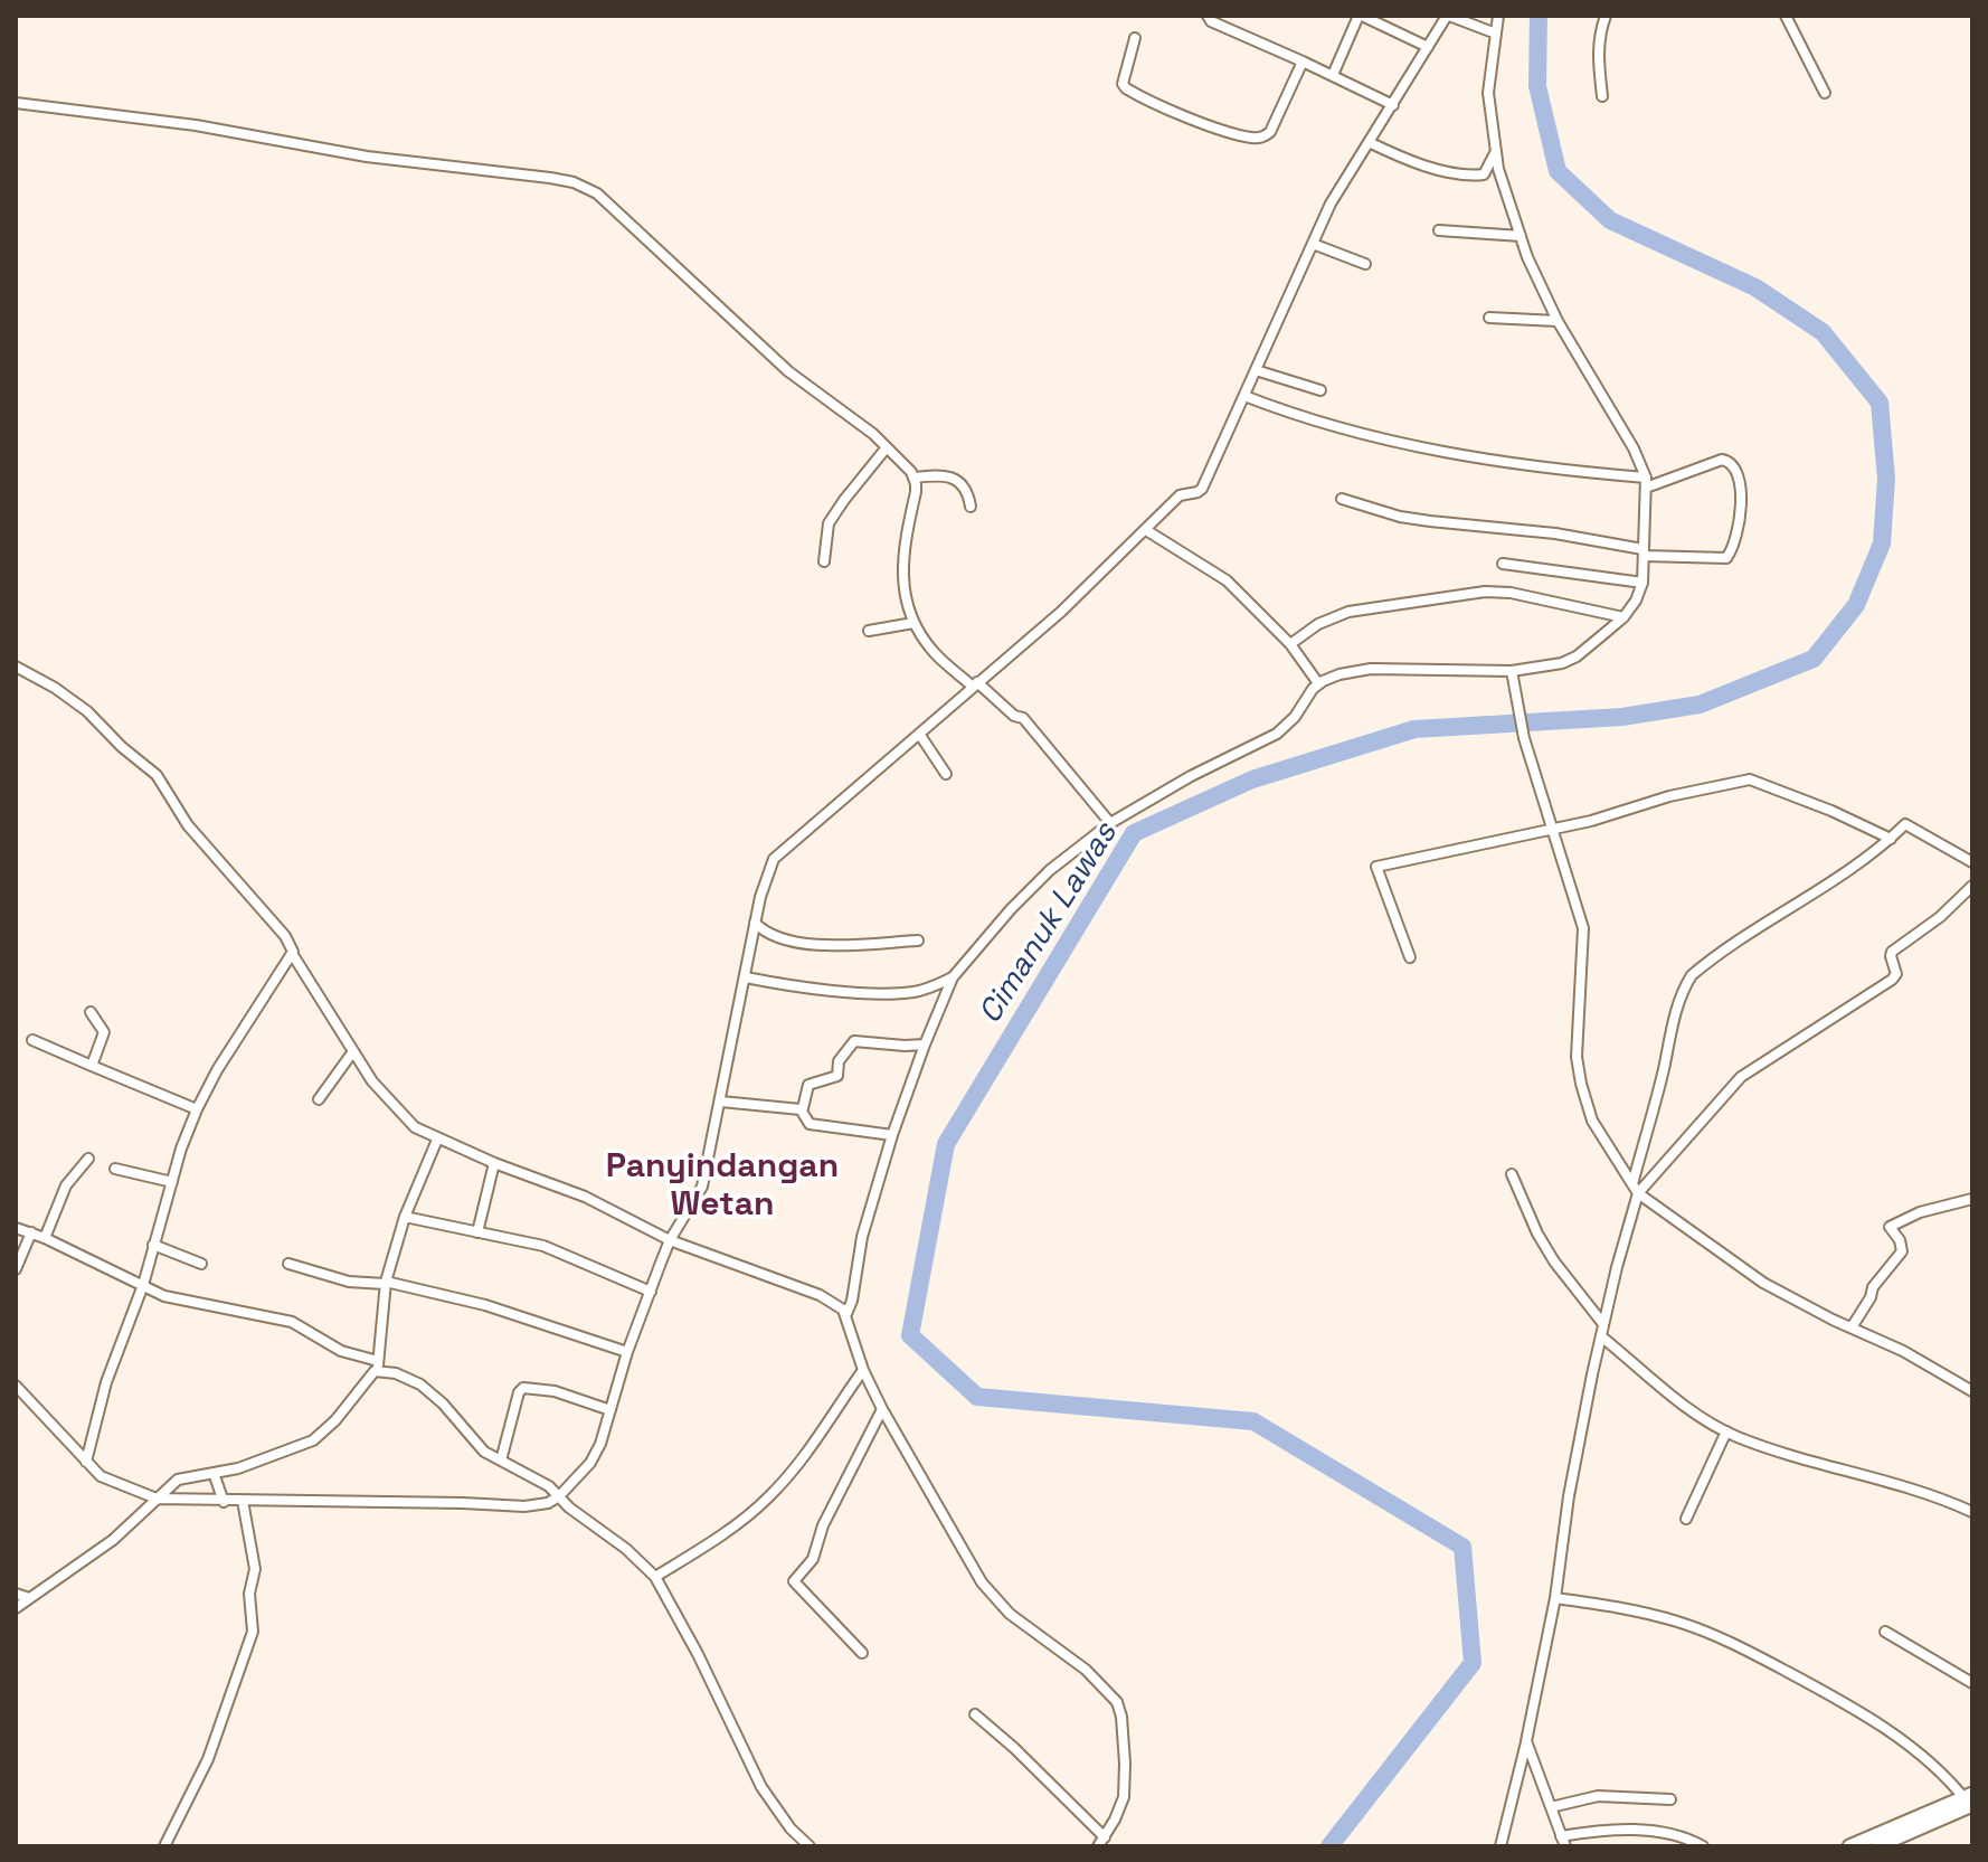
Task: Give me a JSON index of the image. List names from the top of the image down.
{
  "districts": ["Panyindangan Wetan"],
  "water": ["Cimanuk Lawas"]
}
